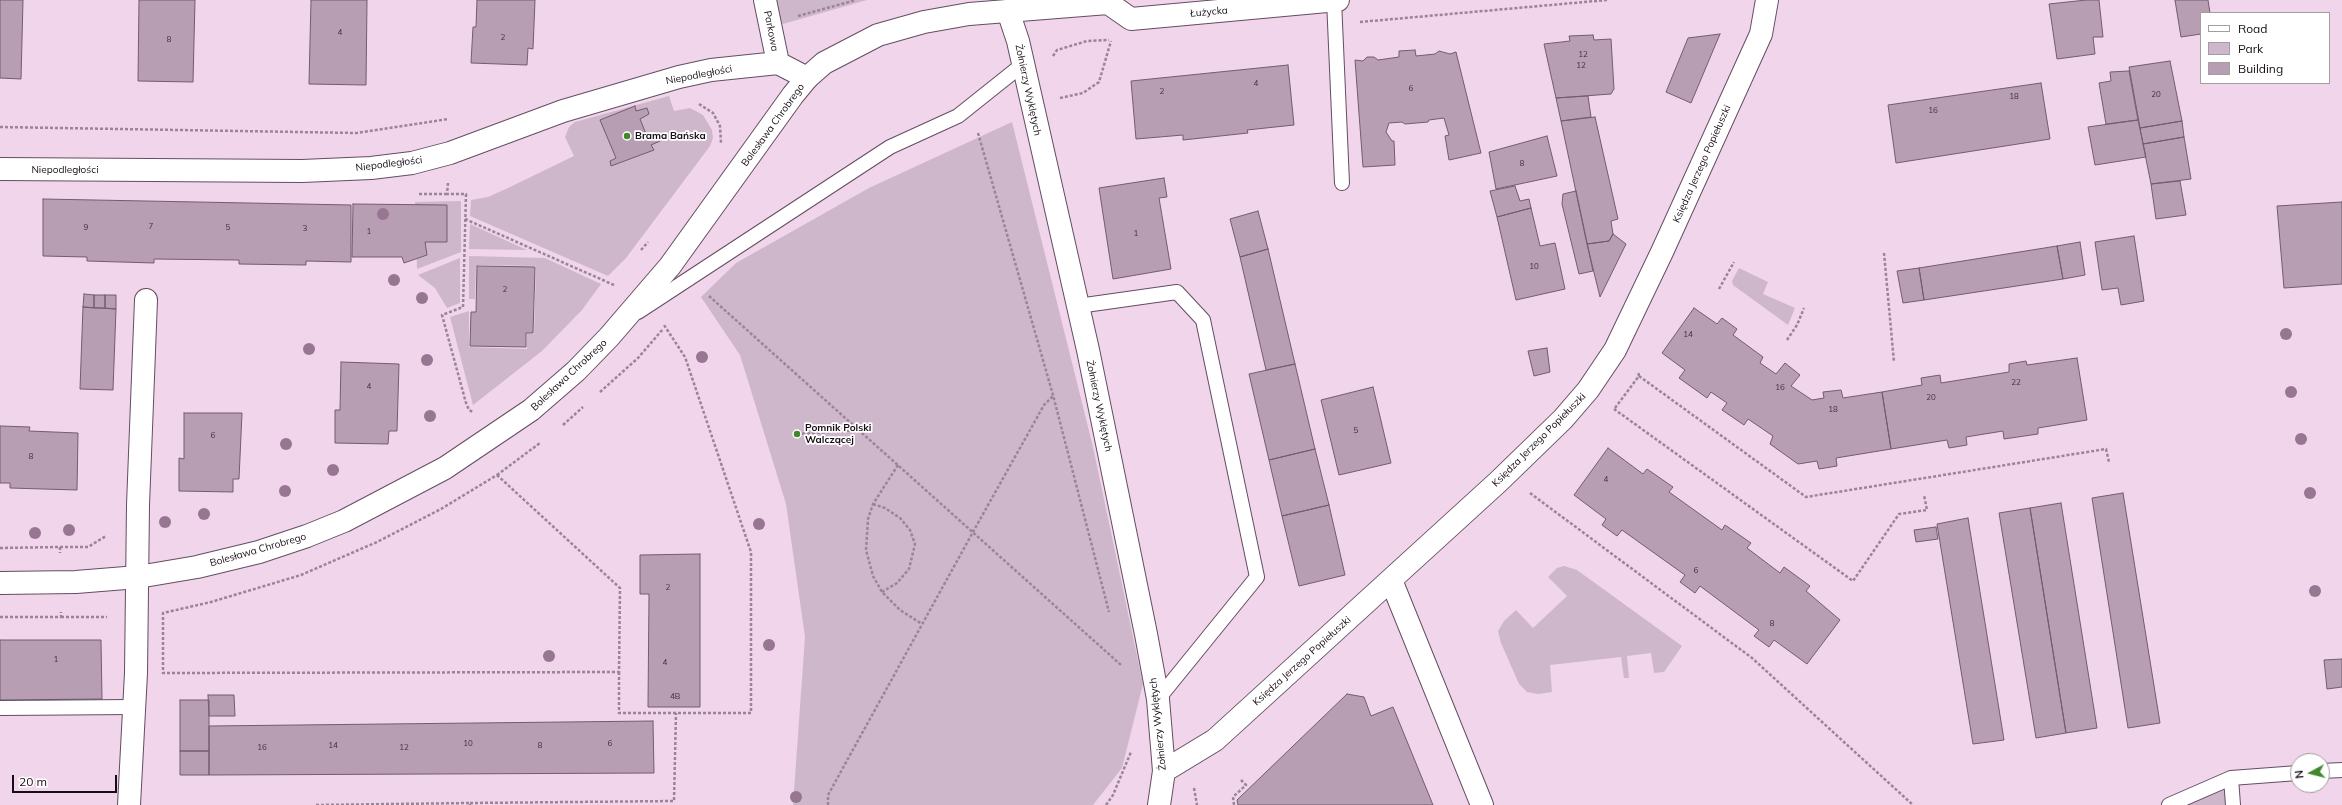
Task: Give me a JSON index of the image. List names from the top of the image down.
{
  "streets": {
    "street": [
      "Łużycka",
      "Parkowa",
      "Niepodległości",
      "Żołnierzy Wyklętych",
      "Bolesława Chrobrego",
      "Księdza Jerzego Popiełuszki"
    ]
  },
  "crossings": [
    ["Łużycka", "Żołnierzy Wyklętych"],
    ["Łużycka", "Bolesława Chrobrego"],
    ["Parkowa", "Niepodległości"],
    ["Żołnierzy Wyklętych", "Bolesława Chrobrego"],
    ["Żołnierzy Wyklętych", "Księdza Jerzego Popiełuszki"]
  ],
  "places": ["Brama Bańska", "Pomnik Polski Walczącej"],
  "house_numbers": [
    "4",
    "2",
    "8",
    "12",
    "12",
    "4",
    "6",
    "2",
    "20",
    "18",
    "16",
    "8",
    "7",
    "9",
    "5",
    "3",
    "1",
    "1",
    "10",
    "2",
    "14",
    "22",
    "4",
    "16",
    "20",
    "18",
    "5",
    "6",
    "8",
    "4",
    "6",
    "2",
    "8",
    "1",
    "4",
    "4B",
    "10",
    "6",
    "14",
    "8",
    "16",
    "12"
  ],
  "legend": ["Road", "Park", "Building"],
  "scale_bar": "20 m",
  "north": "left"
}
